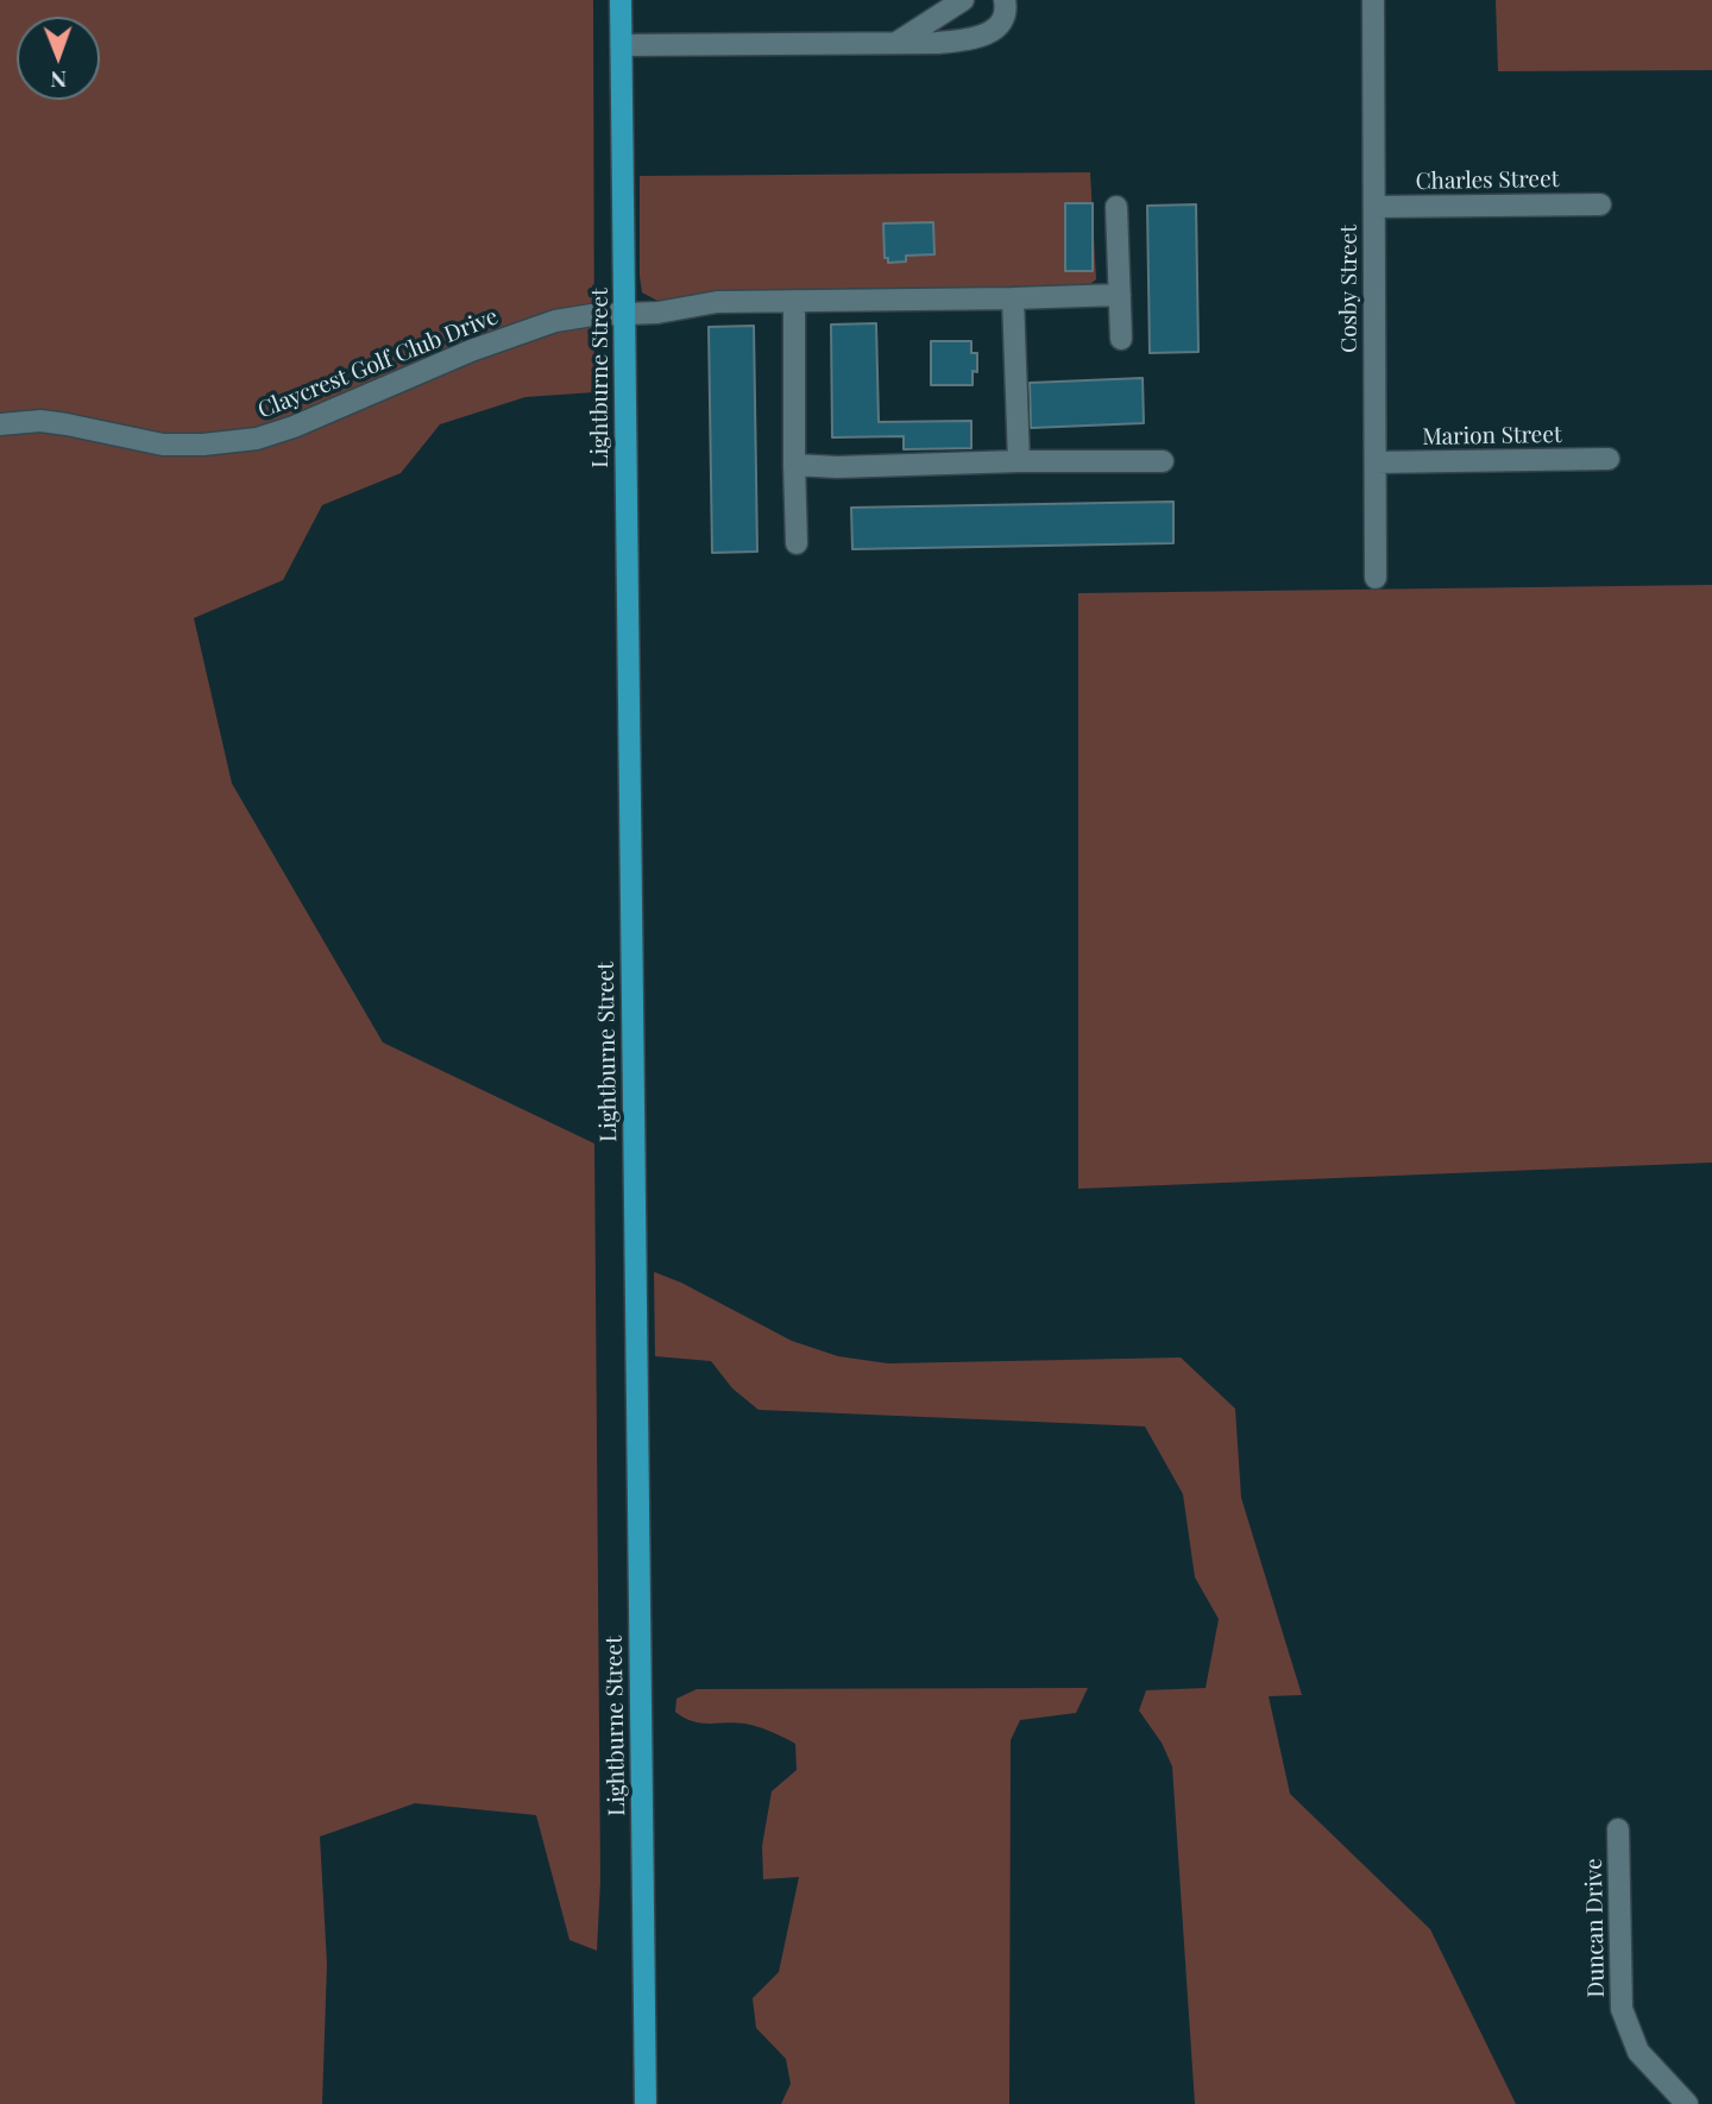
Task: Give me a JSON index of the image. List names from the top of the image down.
{
  "streets": {
    "main road": ["Lightburne Street"],
    "street": [
      "Charles Street",
      "Cosby Street",
      "Claycrest Golf Club Drive",
      "Marion Street",
      "Duncan Drive"
    ]
  },
  "crossings": [
    ["Charles Street", "Cosby Street"],
    ["Cosby Street", "Marion Street"],
    ["Claycrest Golf Club Drive", "Lightburne Street"]
  ],
  "north": "bottom"
}
